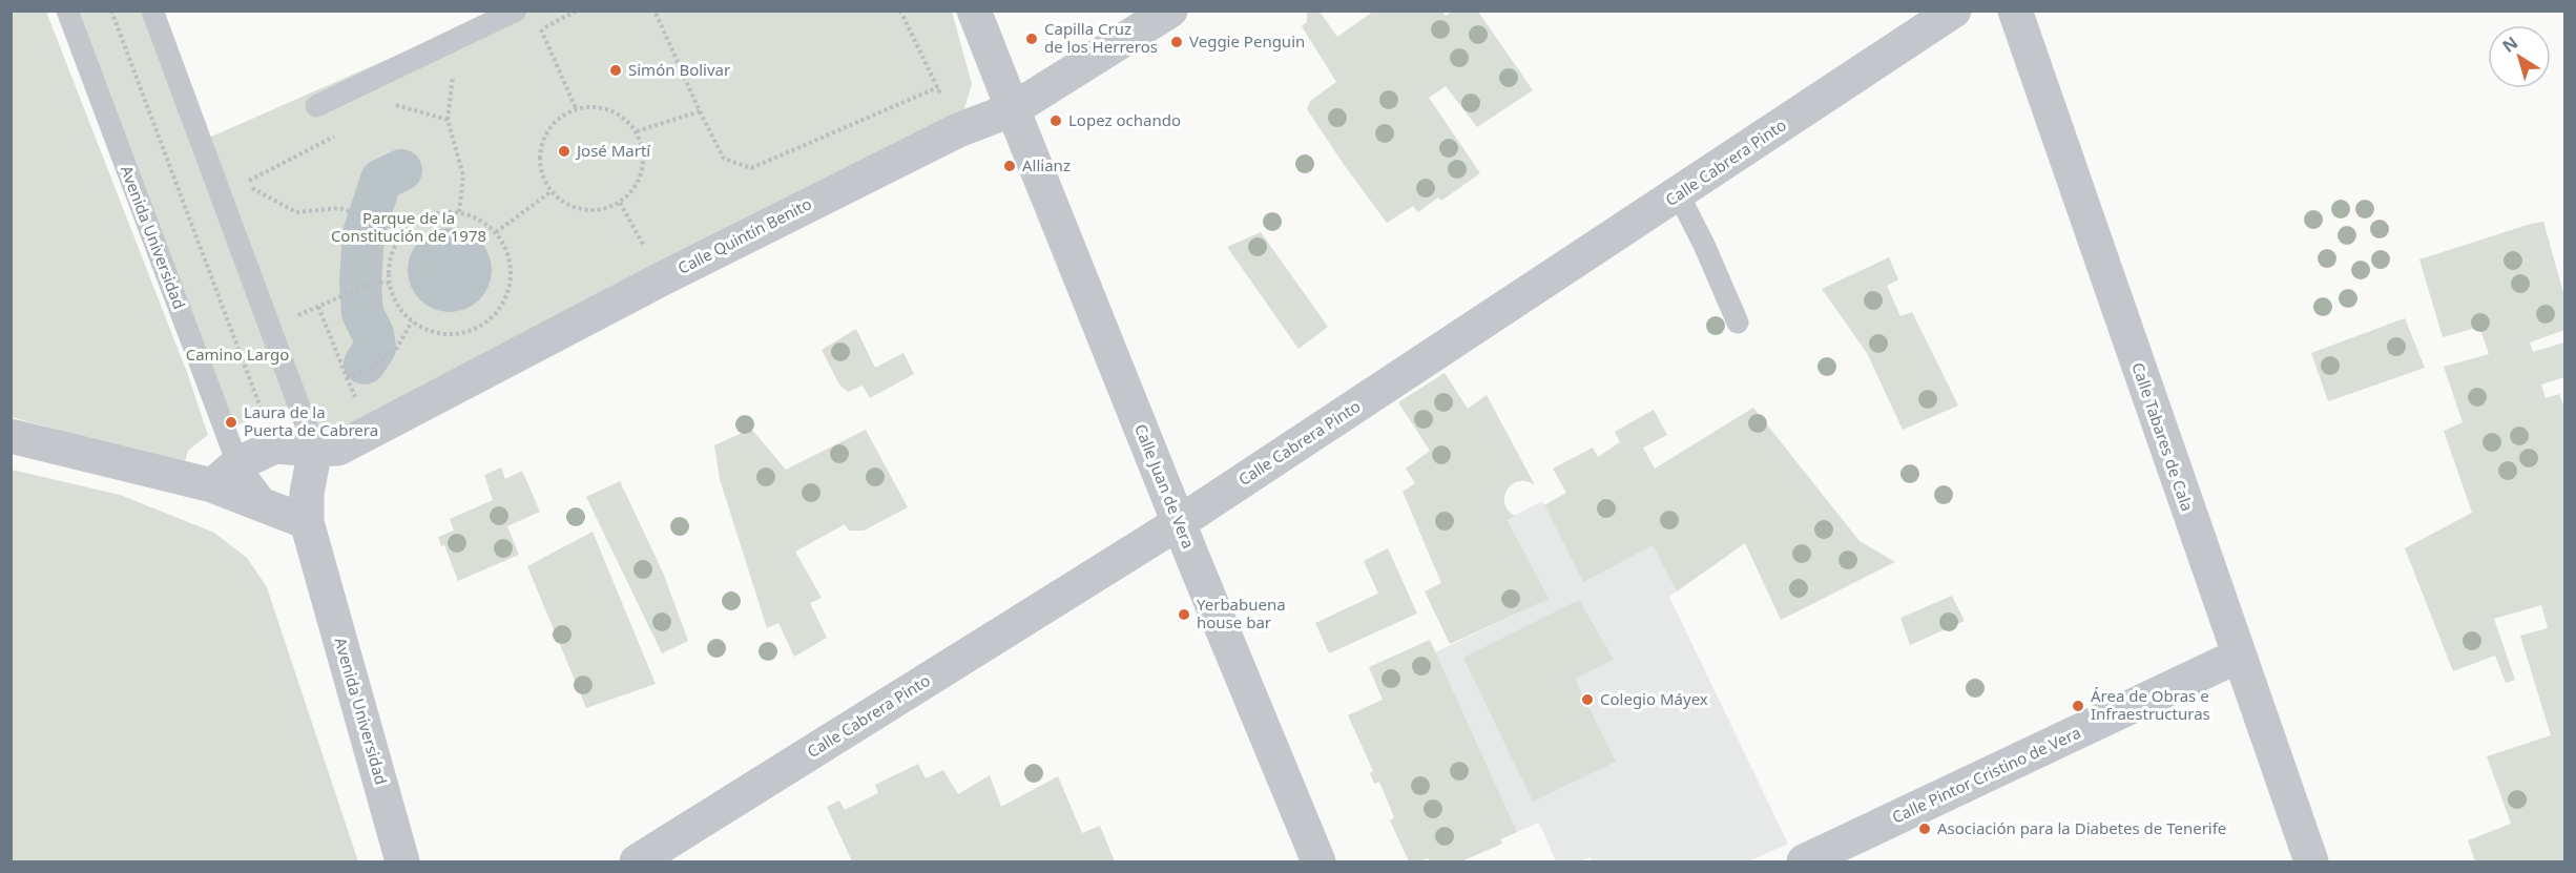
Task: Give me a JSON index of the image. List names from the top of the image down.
{
  "streets": {
    "street": [
      "Calle Cabrera Pinto",
      "Calle Quintín Benito",
      "Avenida Universidad",
      "Calle Tabares de Cala",
      "Calle Juan de Vera",
      "Calle Pintor Cristino de Vera"
    ]
  },
  "crossings": [
    ["Calle Cabrera Pinto", "Calle Juan de Vera"],
    ["Calle Quintín Benito", "Avenida Universidad"],
    ["Calle Quintín Benito", "Calle Juan de Vera"],
    ["Calle Tabares de Cala", "Calle Pintor Cristino de Vera"]
  ],
  "parks": ["Parque de la Constitución de 1978", "Camino Largo"],
  "places": [
    "Capilla Cruz de los Herreros",
    "Veggie Penguin",
    "Simón Bolivar",
    "Lopez ochando",
    "José Martí",
    "Allianz",
    "Laura de la Puerta de Cabrera",
    "Yerbabuena house bar",
    "Colegio Máyex",
    "Área de Obras e Infraestructuras",
    "Asociación para la Diabetes de Tenerife"
  ],
  "north": "top left"
}
